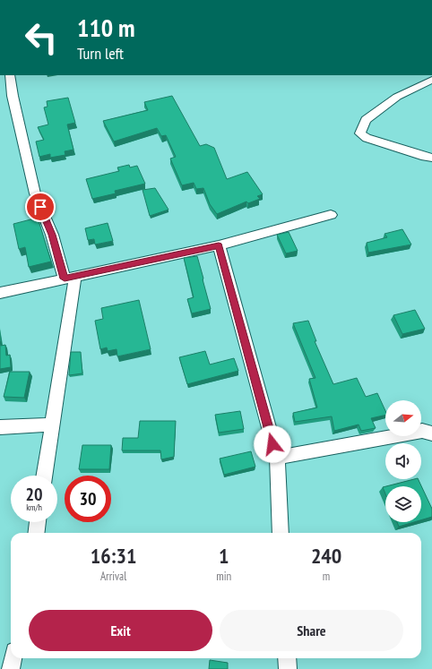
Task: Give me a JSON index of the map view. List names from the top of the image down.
{
  "north": "right",
  "page": {
    "turn": ["110 m", "Turn left"],
    "speed": "20 km/h",
    "limit": "30",
    "eta": [
      "16:31",
      "Arrival",
      "1",
      "min",
      "240",
      "m"
    ],
    "buttons": ["Exit", "Share"]
  }
}
